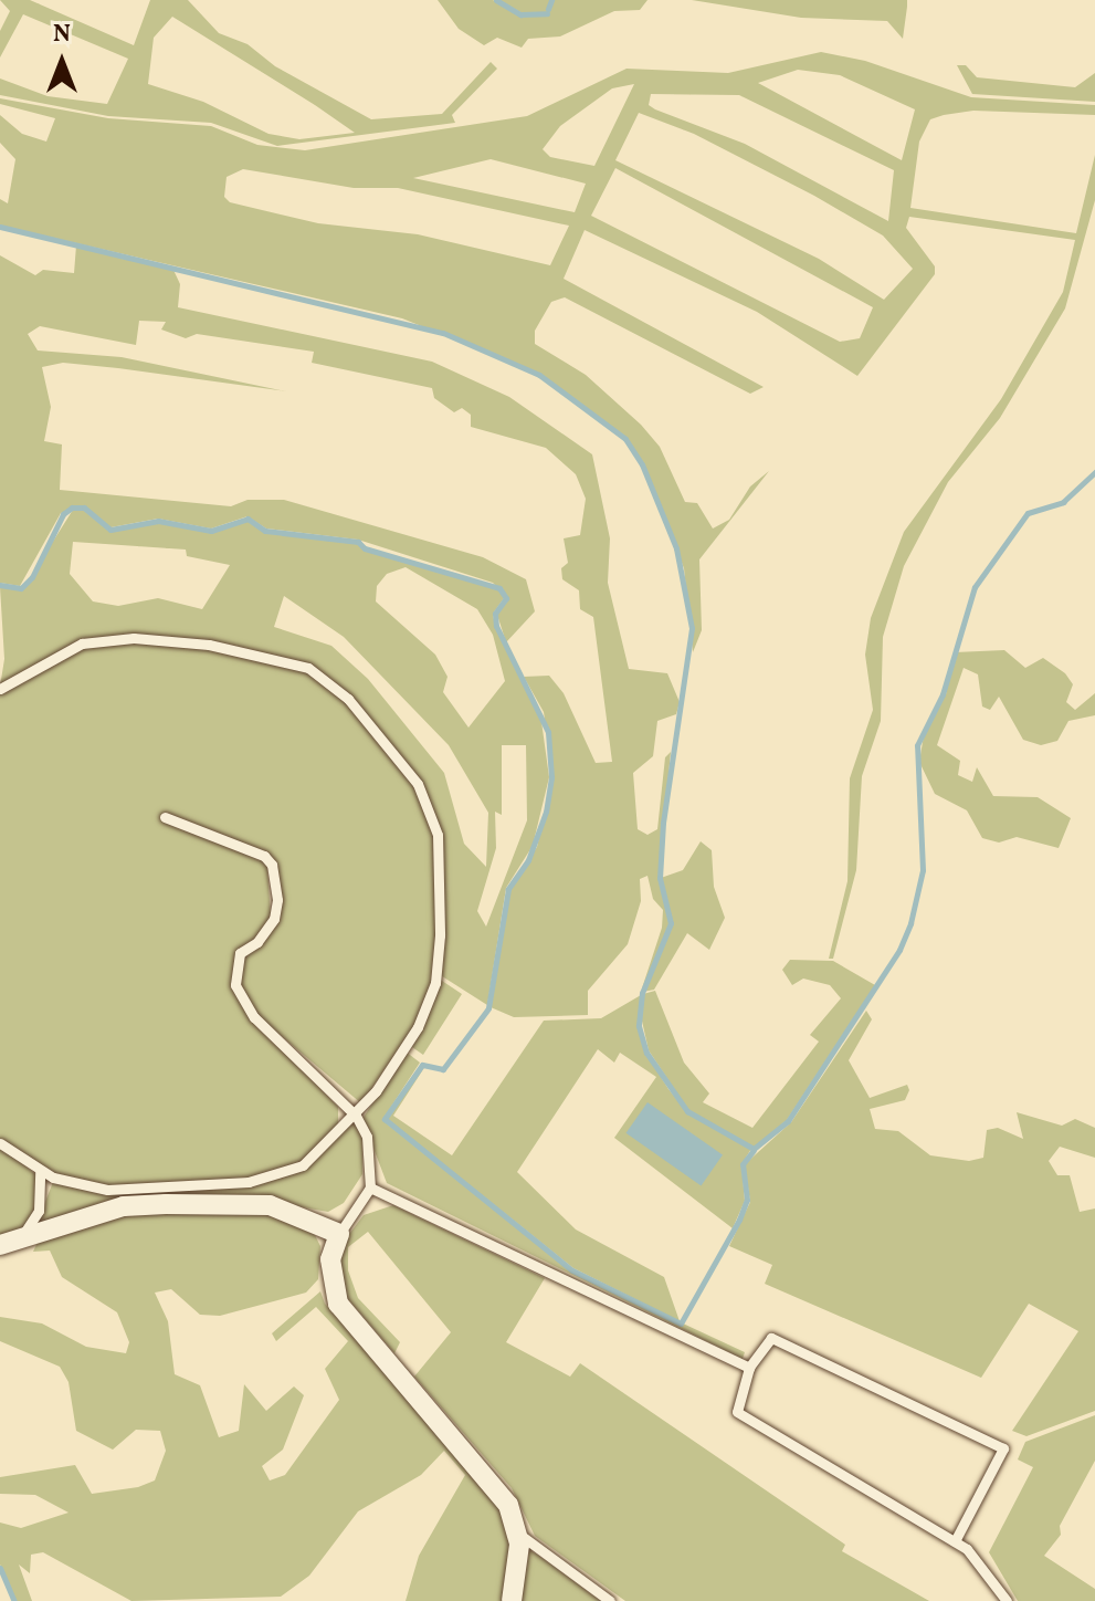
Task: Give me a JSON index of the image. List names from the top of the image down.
{
  "north": "top"
}
